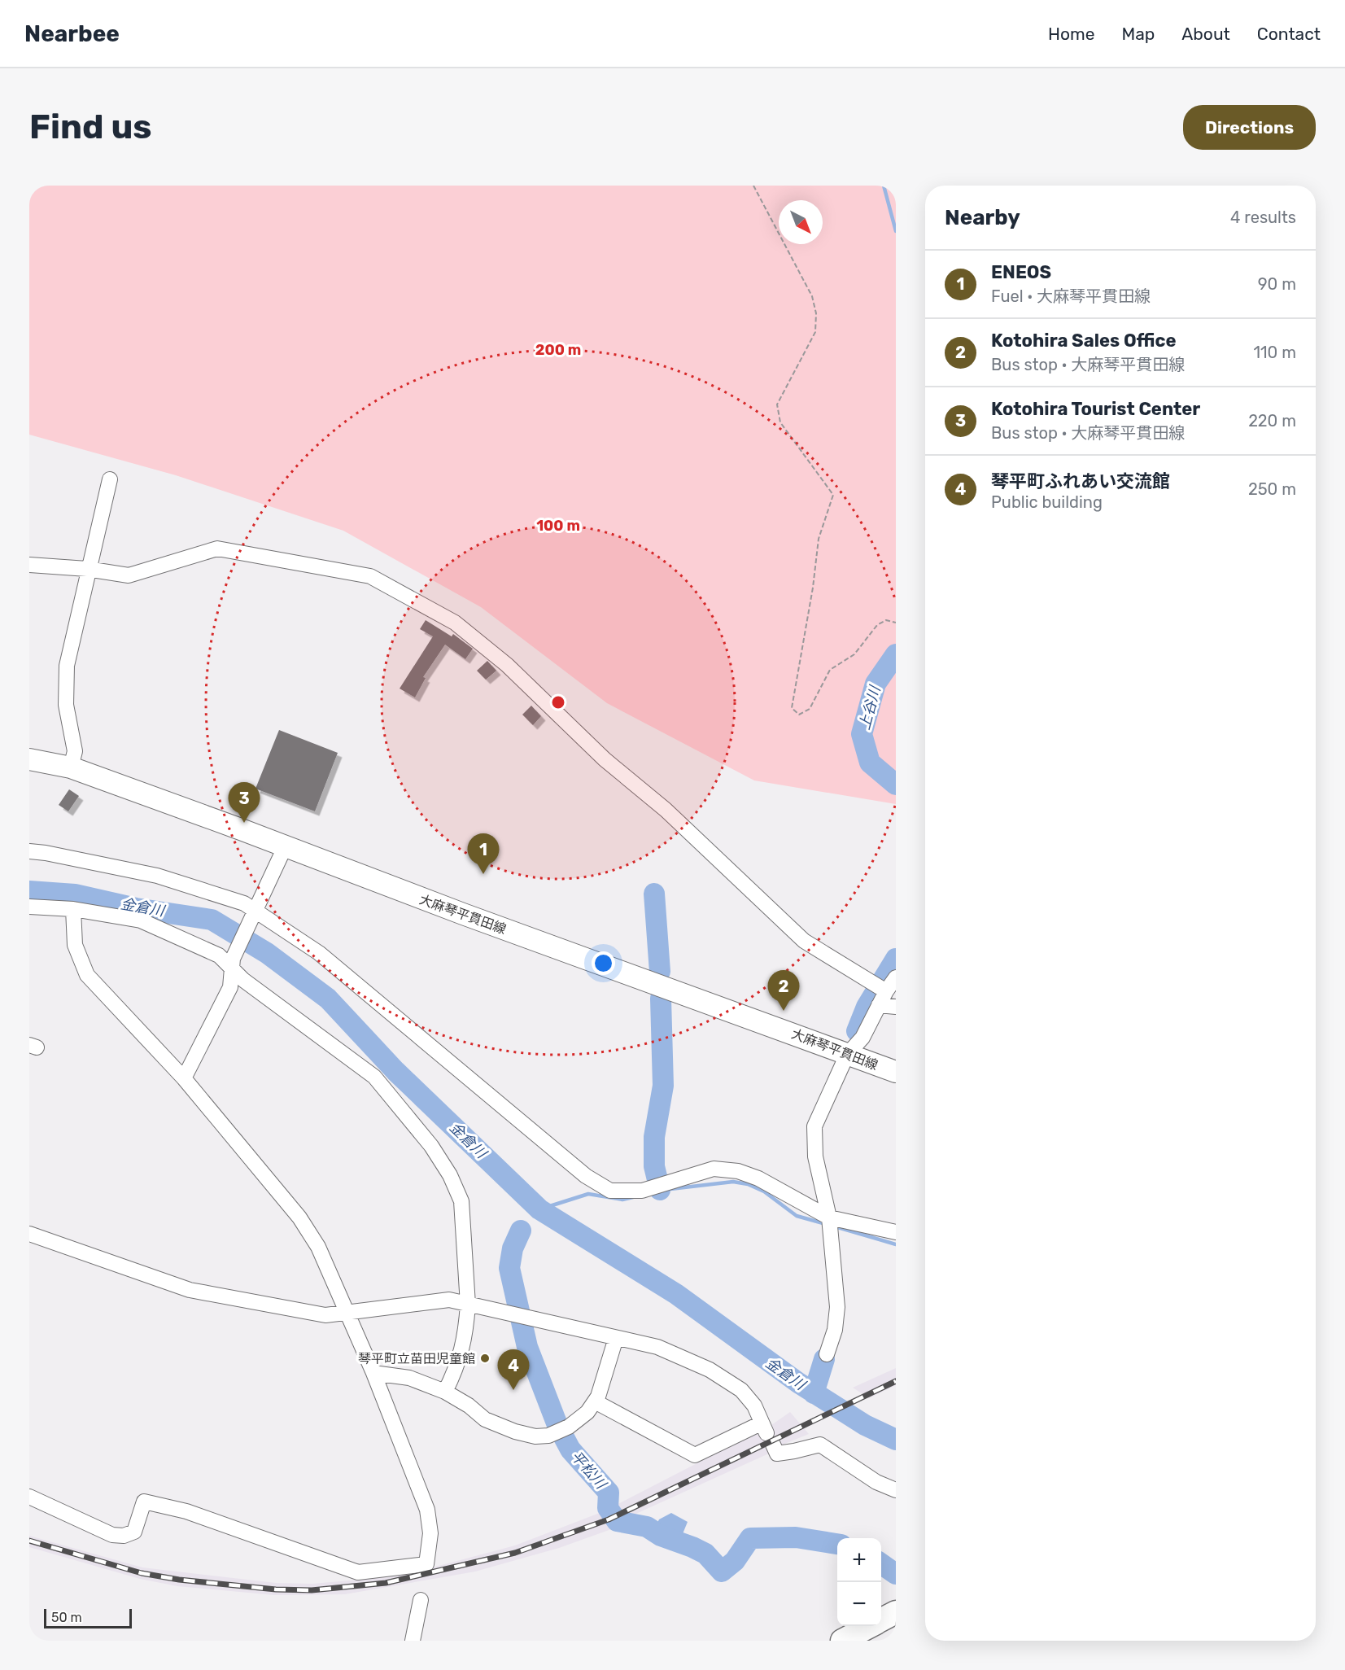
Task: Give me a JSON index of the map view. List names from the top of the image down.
{
  "streets": {
    "main road": ["大麻琴平貫田線"]
  },
  "water": ["上谷川", "金倉川", "平松川"],
  "places": ["琴平町立苗田児童館"],
  "scale_bar": "50 m",
  "north": "bottom right",
  "page": {
    "header": "Nearbee",
    "nav": [
      "Home",
      "Map",
      "About",
      "Contact"
    ],
    "buttons": "Directions",
    "title": "Find us",
    "heading": ["Nearby", "4 results"],
    "list": [
      {
        "mark": "1",
        "name": "ENEOS",
        "note": "Fuel · 大麻琴平貫田線",
        "value": "90 m"
      },
      {
        "mark": "2",
        "name": "Kotohira Sales Office",
        "note": "Bus stop · 大麻琴平貫田線",
        "value": "110 m"
      },
      {
        "mark": "3",
        "name": "Kotohira Tourist Center",
        "note": "Bus stop · 大麻琴平貫田線",
        "value": "220 m"
      },
      {
        "mark": "4",
        "name": "琴平町ふれあい交流館",
        "note": "Public building",
        "value": "250 m"
      }
    ],
    "pins": [
      "3",
      "1",
      "2",
      "4"
    ],
    "map_buttons": ["+", "−"],
    "scale": "50 m"
  },
  "rings": ["200 m", "100 m"]
}
